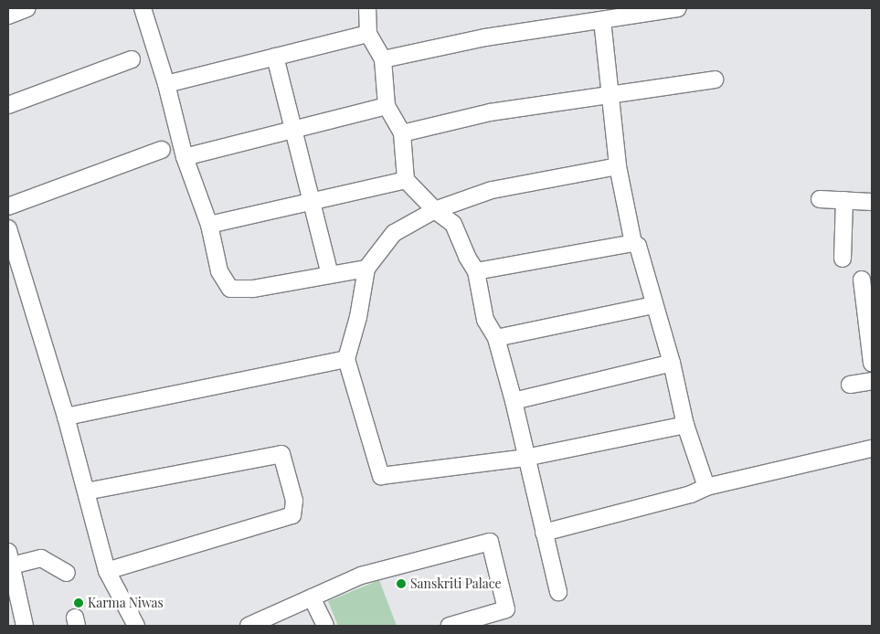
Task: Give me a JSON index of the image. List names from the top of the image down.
{
  "places": ["Sanskriti Palace", "Karma Niwas"]
}
